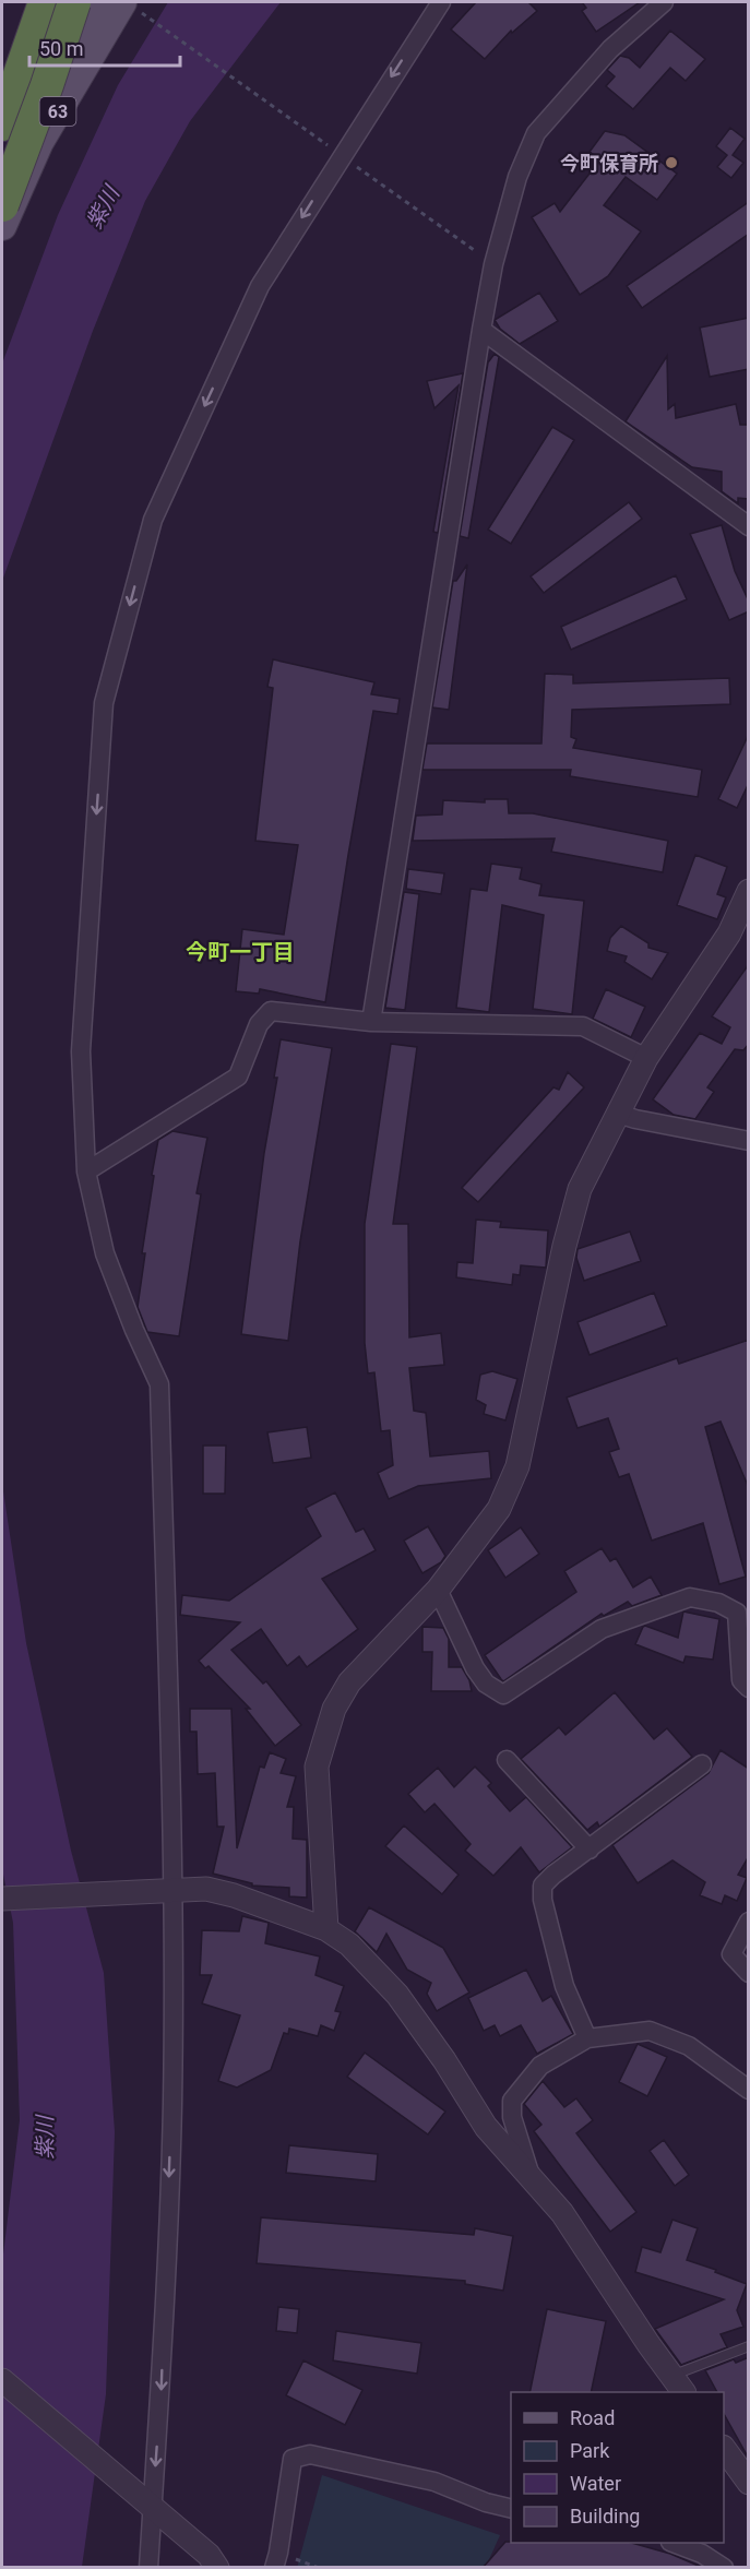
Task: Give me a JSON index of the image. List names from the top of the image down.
{
  "streets": {
    "main road": ["63"]
  },
  "districts": ["今町一丁目"],
  "water": ["紫川"],
  "places": ["今町保育所"],
  "legend": [
    "Road",
    "Park",
    "Water",
    "Building"
  ],
  "scale_bar": "50 m"
}
